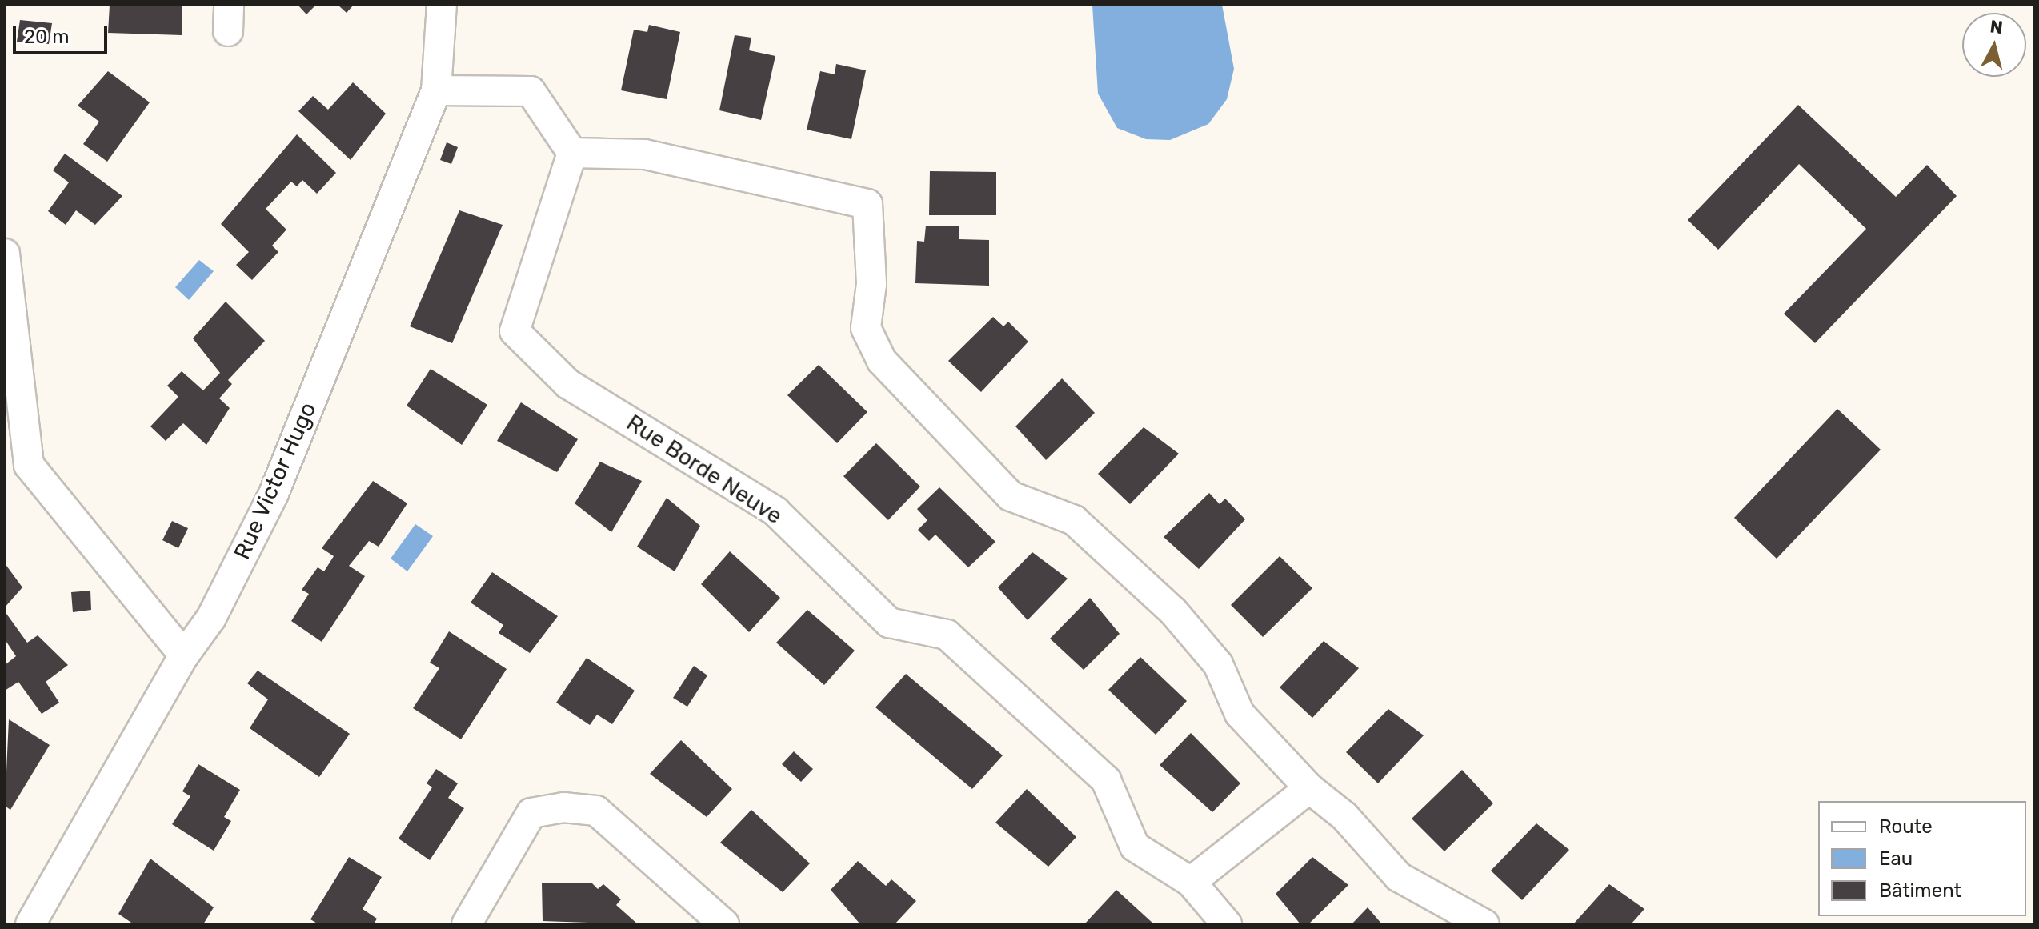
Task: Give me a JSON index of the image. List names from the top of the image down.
{
  "streets": {
    "street": ["Rue Borde Neuve", "Rue Victor Hugo"]
  },
  "legend": ["Route", "Eau", "Bâtiment"],
  "scale_bar": "20 m",
  "north": "top"
}
